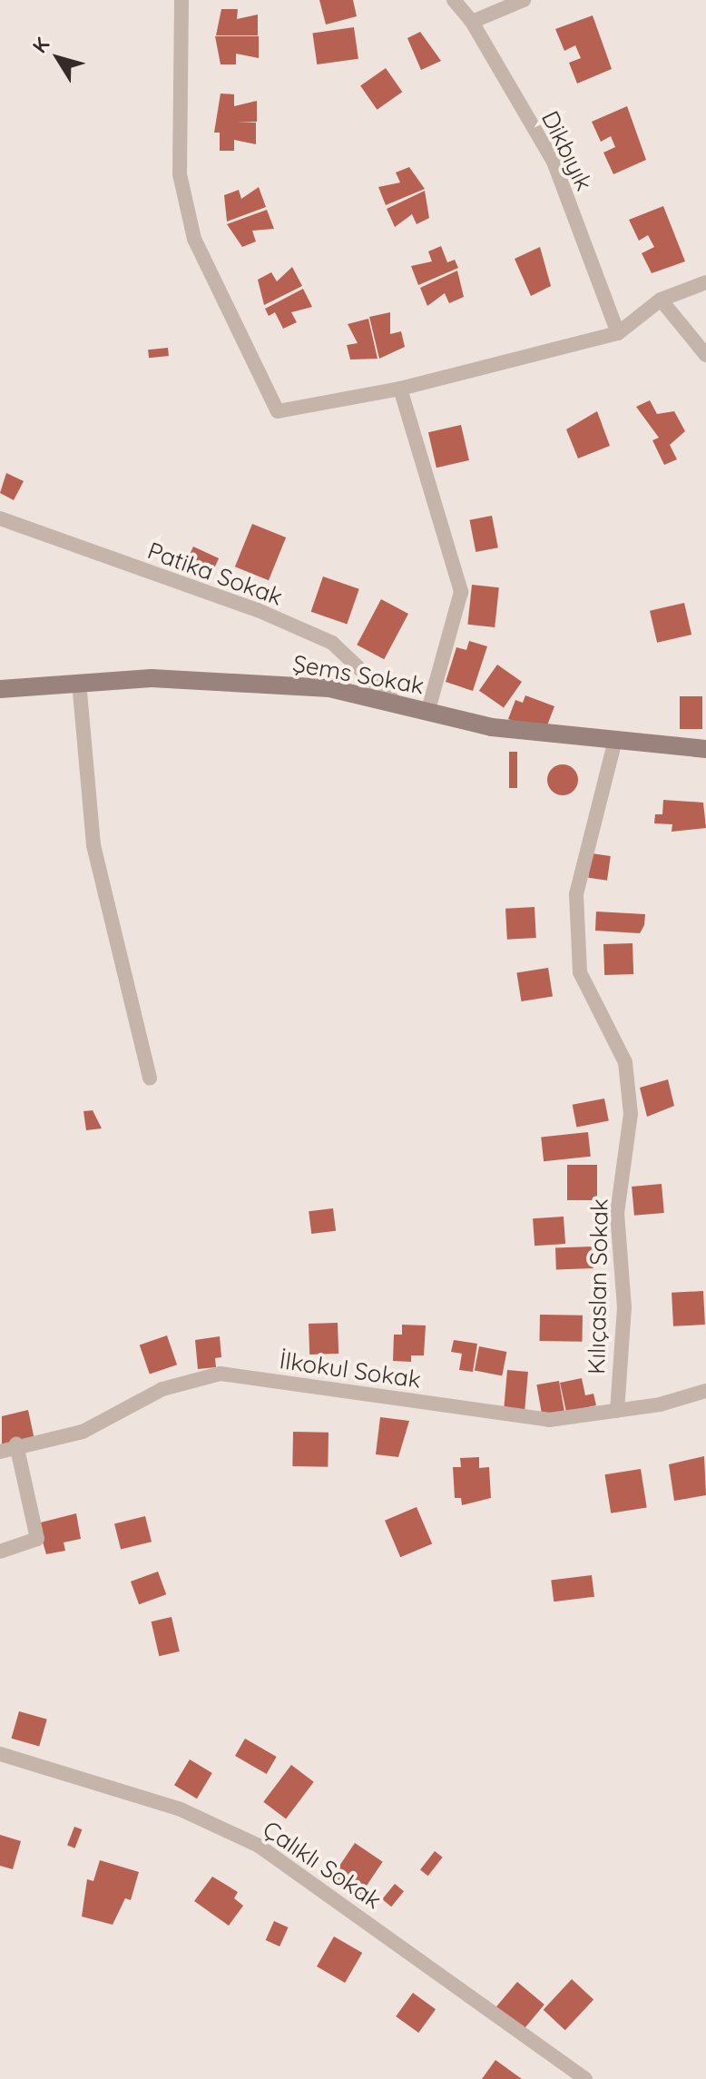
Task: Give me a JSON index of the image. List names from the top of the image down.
{
  "streets": {
    "street": [
      "Dikbıyık",
      "Patika Sokak",
      "Şems Sokak",
      "Kılıçaslan Sokak",
      "İlkokul Sokak",
      "Çalıklı Sokak"
    ]
  },
  "crossings": [
    ["Patika Sokak", "Şems Sokak"],
    ["Şems Sokak", "Kılıçaslan Sokak"],
    ["Kılıçaslan Sokak", "İlkokul Sokak"]
  ],
  "north": "top left"
}
